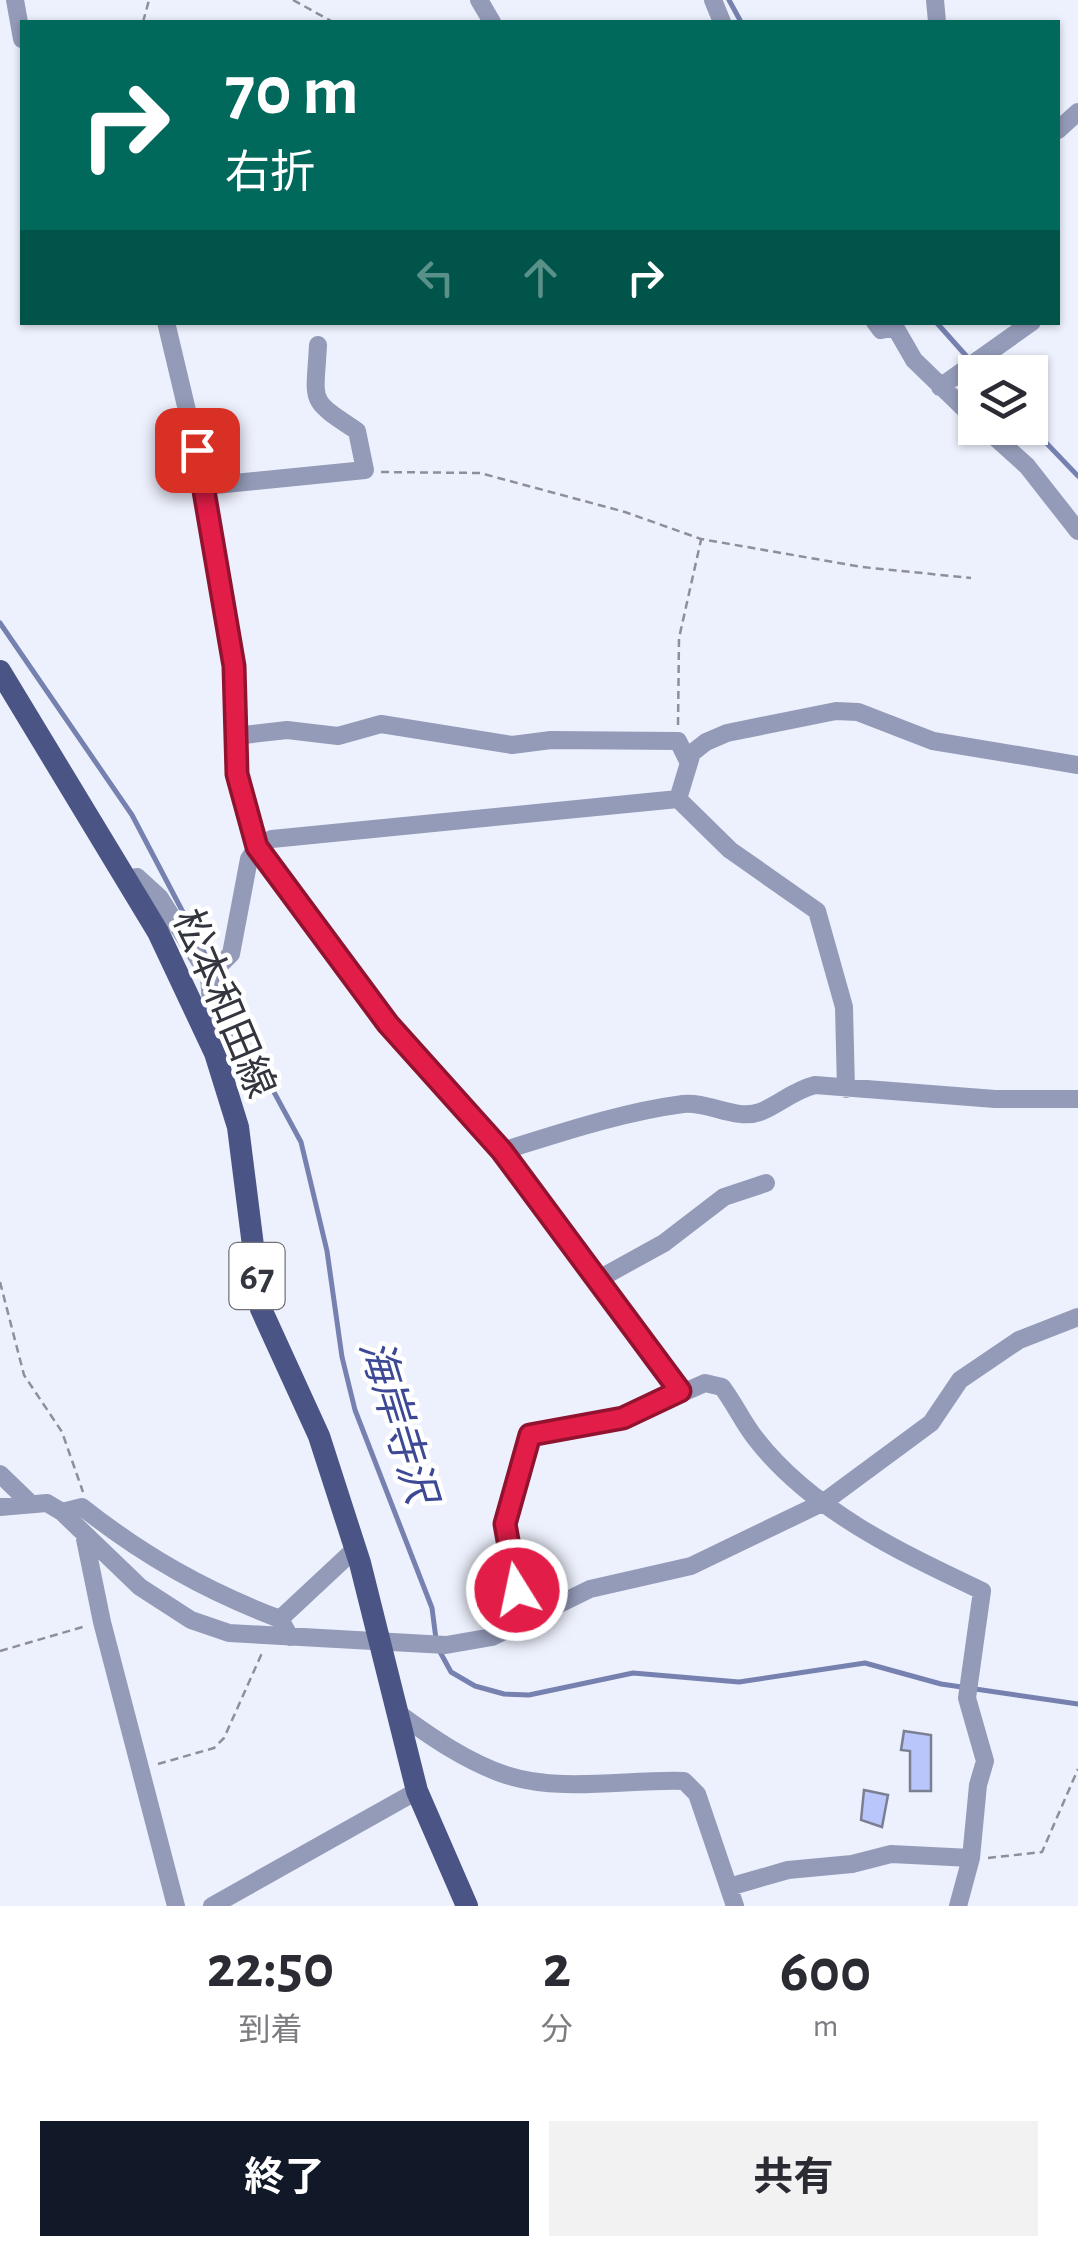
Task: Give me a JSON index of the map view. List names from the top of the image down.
{
  "streets": {
    "main road": ["松本和田線", "67"]
  },
  "water": ["海岸寺沢"],
  "page": {
    "turn": ["70 m", "右折"],
    "eta": [
      "22:50",
      "到着",
      "2",
      "分",
      "600",
      "m"
    ],
    "buttons": ["終了", "共有"]
  }
}
